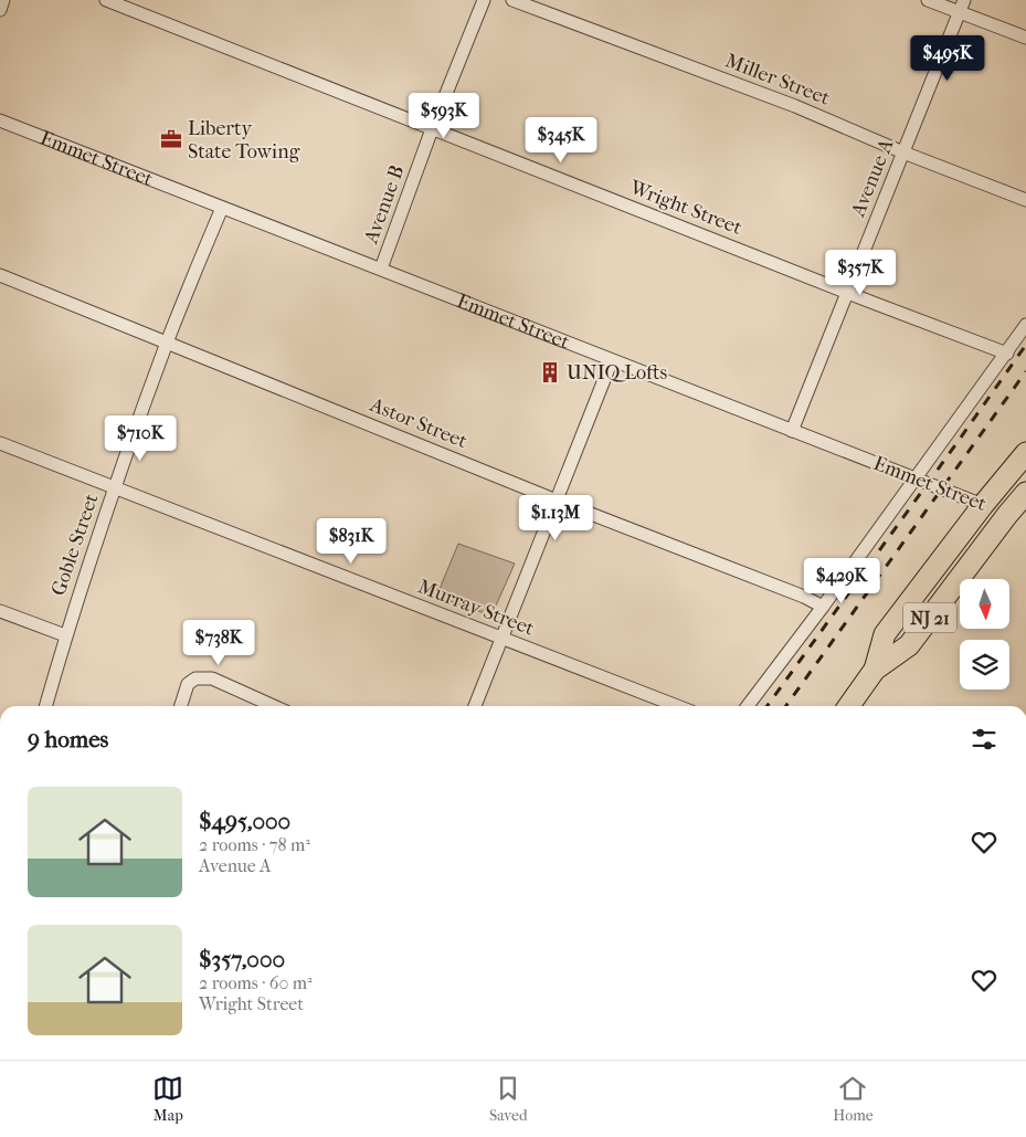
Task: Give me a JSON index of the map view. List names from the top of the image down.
{
  "streets": {
    "main road": ["Emmet Street", "NJ 21"],
    "street": [
      "Miller Street",
      "Avenue A",
      "Avenue B",
      "Wright Street",
      "Astor Street",
      "Goble Street",
      "Murray Street"
    ]
  },
  "crossings": [
    ["Miller Street", "Avenue A"],
    ["Emmet Street", "Avenue A"],
    ["Emmet Street", "Avenue B"],
    ["Emmet Street", "Goble Street"],
    ["Emmet Street", "NJ 21"],
    ["Avenue A", "Wright Street"],
    ["Avenue B", "Wright Street"],
    ["Astor Street", "Goble Street"],
    ["Goble Street", "Murray Street"]
  ],
  "places": {
    "office": ["Liberty State Towing"],
    "building": ["UNIQ Lofts"]
  },
  "north": "bottom",
  "page": {
    "price": [
      "$495K",
      "$593K",
      "$345K",
      "$357K",
      "$710K",
      "$1.13M",
      "$831K",
      "$429K",
      "$738K"
    ],
    "heading": "9 homes",
    "list": [
      {
        "name": "$495,000",
        "note": "2 rooms · 78 m² · Avenue A"
      },
      {
        "name": "$357,000",
        "note": "2 rooms · 60 m² · Wright Street"
      }
    ],
    "tabs": ["Map", "Saved", "Home"]
  }
}
